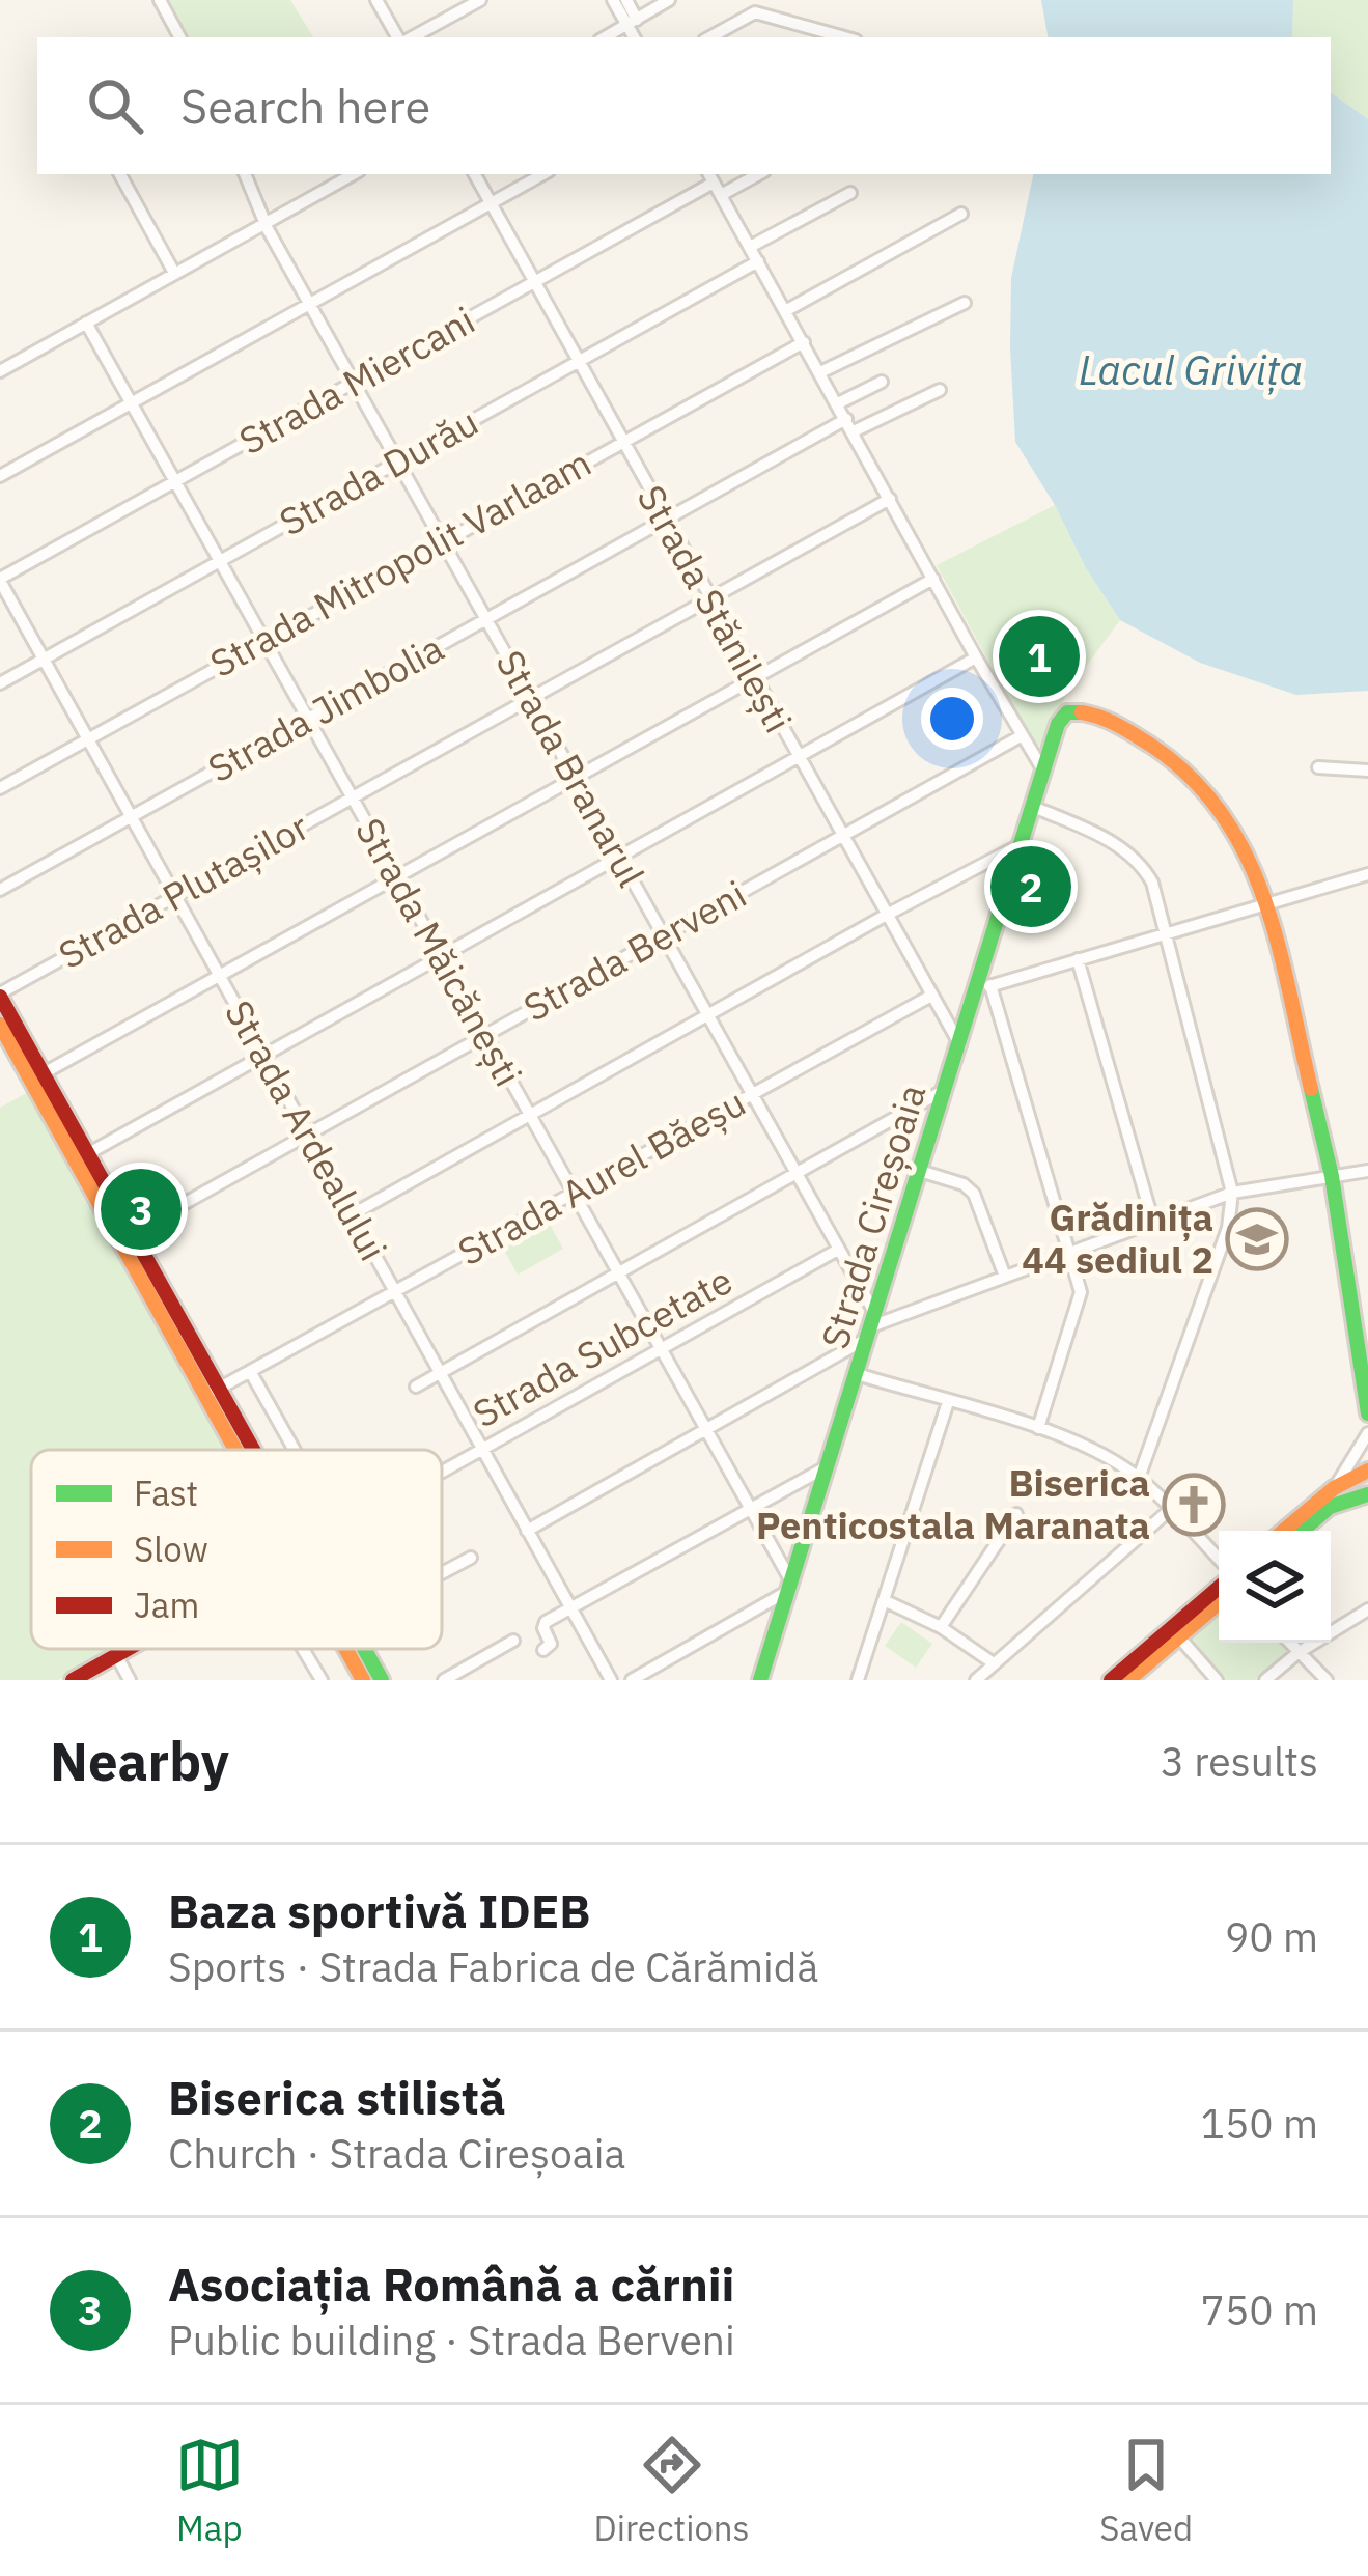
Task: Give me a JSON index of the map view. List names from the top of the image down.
{
  "streets": {
    "street": [
      "Strada Miercani",
      "Strada Durău",
      "Strada Mitropolit Varlaam",
      "Strada Stănilești",
      "Strada Jimbolia",
      "Strada Branarul",
      "Strada Plutașilor",
      "Strada Berveni",
      "Strada Măicănești",
      "Strada Ardealului",
      "Strada Aurel Băeșu",
      "Strada Cireșoaia",
      "Strada Subcetate"
    ]
  },
  "crossings": [
    ["Strada Miercani", "Strada Stănilești"],
    ["Strada Miercani", "Strada Branarul"],
    ["Strada Miercani", "Strada Măicănești"],
    ["Strada Miercani", "Strada Ardealului"],
    ["Strada Durău", "Strada Stănilești"],
    ["Strada Durău", "Strada Branarul"],
    ["Strada Durău", "Strada Măicănești"],
    ["Strada Durău", "Strada Ardealului"],
    ["Strada Mitropolit Varlaam", "Strada Stănilești"],
    ["Strada Mitropolit Varlaam", "Strada Branarul"],
    ["Strada Mitropolit Varlaam", "Strada Măicănești"],
    ["Strada Mitropolit Varlaam", "Strada Ardealului"],
    ["Strada Stănilești", "Strada Jimbolia"],
    ["Strada Stănilești", "Strada Plutașilor"],
    ["Strada Stănilești", "Strada Berveni"],
    ["Strada Stănilești", "Strada Aurel Băeșu"],
    ["Strada Stănilești", "Strada Cireșoaia"],
    ["Strada Jimbolia", "Strada Branarul"],
    ["Strada Jimbolia", "Strada Măicănești"],
    ["Strada Jimbolia", "Strada Ardealului"],
    ["Strada Branarul", "Strada Plutașilor"],
    ["Strada Branarul", "Strada Berveni"],
    ["Strada Branarul", "Strada Aurel Băeșu"],
    ["Strada Branarul", "Strada Cireșoaia"],
    ["Strada Branarul", "Strada Subcetate"],
    ["Strada Plutașilor", "Strada Măicănești"],
    ["Strada Plutașilor", "Strada Ardealului"],
    ["Strada Berveni", "Strada Măicănești"],
    ["Strada Berveni", "Strada Ardealului"],
    ["Strada Măicănești", "Strada Aurel Băeșu"],
    ["Strada Măicănești", "Strada Cireșoaia"],
    ["Strada Măicănești", "Strada Subcetate"],
    ["Strada Ardealului", "Strada Aurel Băeșu"],
    ["Strada Ardealului", "Strada Subcetate"]
  ],
  "water": ["Lacul Grivița"],
  "places": {
    "school or university": ["Grădinița 44 sediul 2"],
    "church": ["Biserica Penticostala Maranata"]
  },
  "legend": ["Fast", "Slow", "Jam"],
  "page": {
    "search": "Search here",
    "pins": ["1", "2", "3"],
    "heading": ["Nearby", "3 results"],
    "list": [
      {
        "mark": "1",
        "name": "Baza sportivă IDEB",
        "note": "Sports · Strada Fabrica de Cărămidă",
        "value": "90 m"
      },
      {
        "mark": "2",
        "name": "Biserica stilistă",
        "note": "Church · Strada Cireșoaia",
        "value": "150 m"
      },
      {
        "mark": "3",
        "name": "Asociația Română a cărnii",
        "note": "Public building · Strada Berveni",
        "value": "750 m"
      }
    ],
    "nav": ["Map", "Directions", "Saved"]
  }
}
